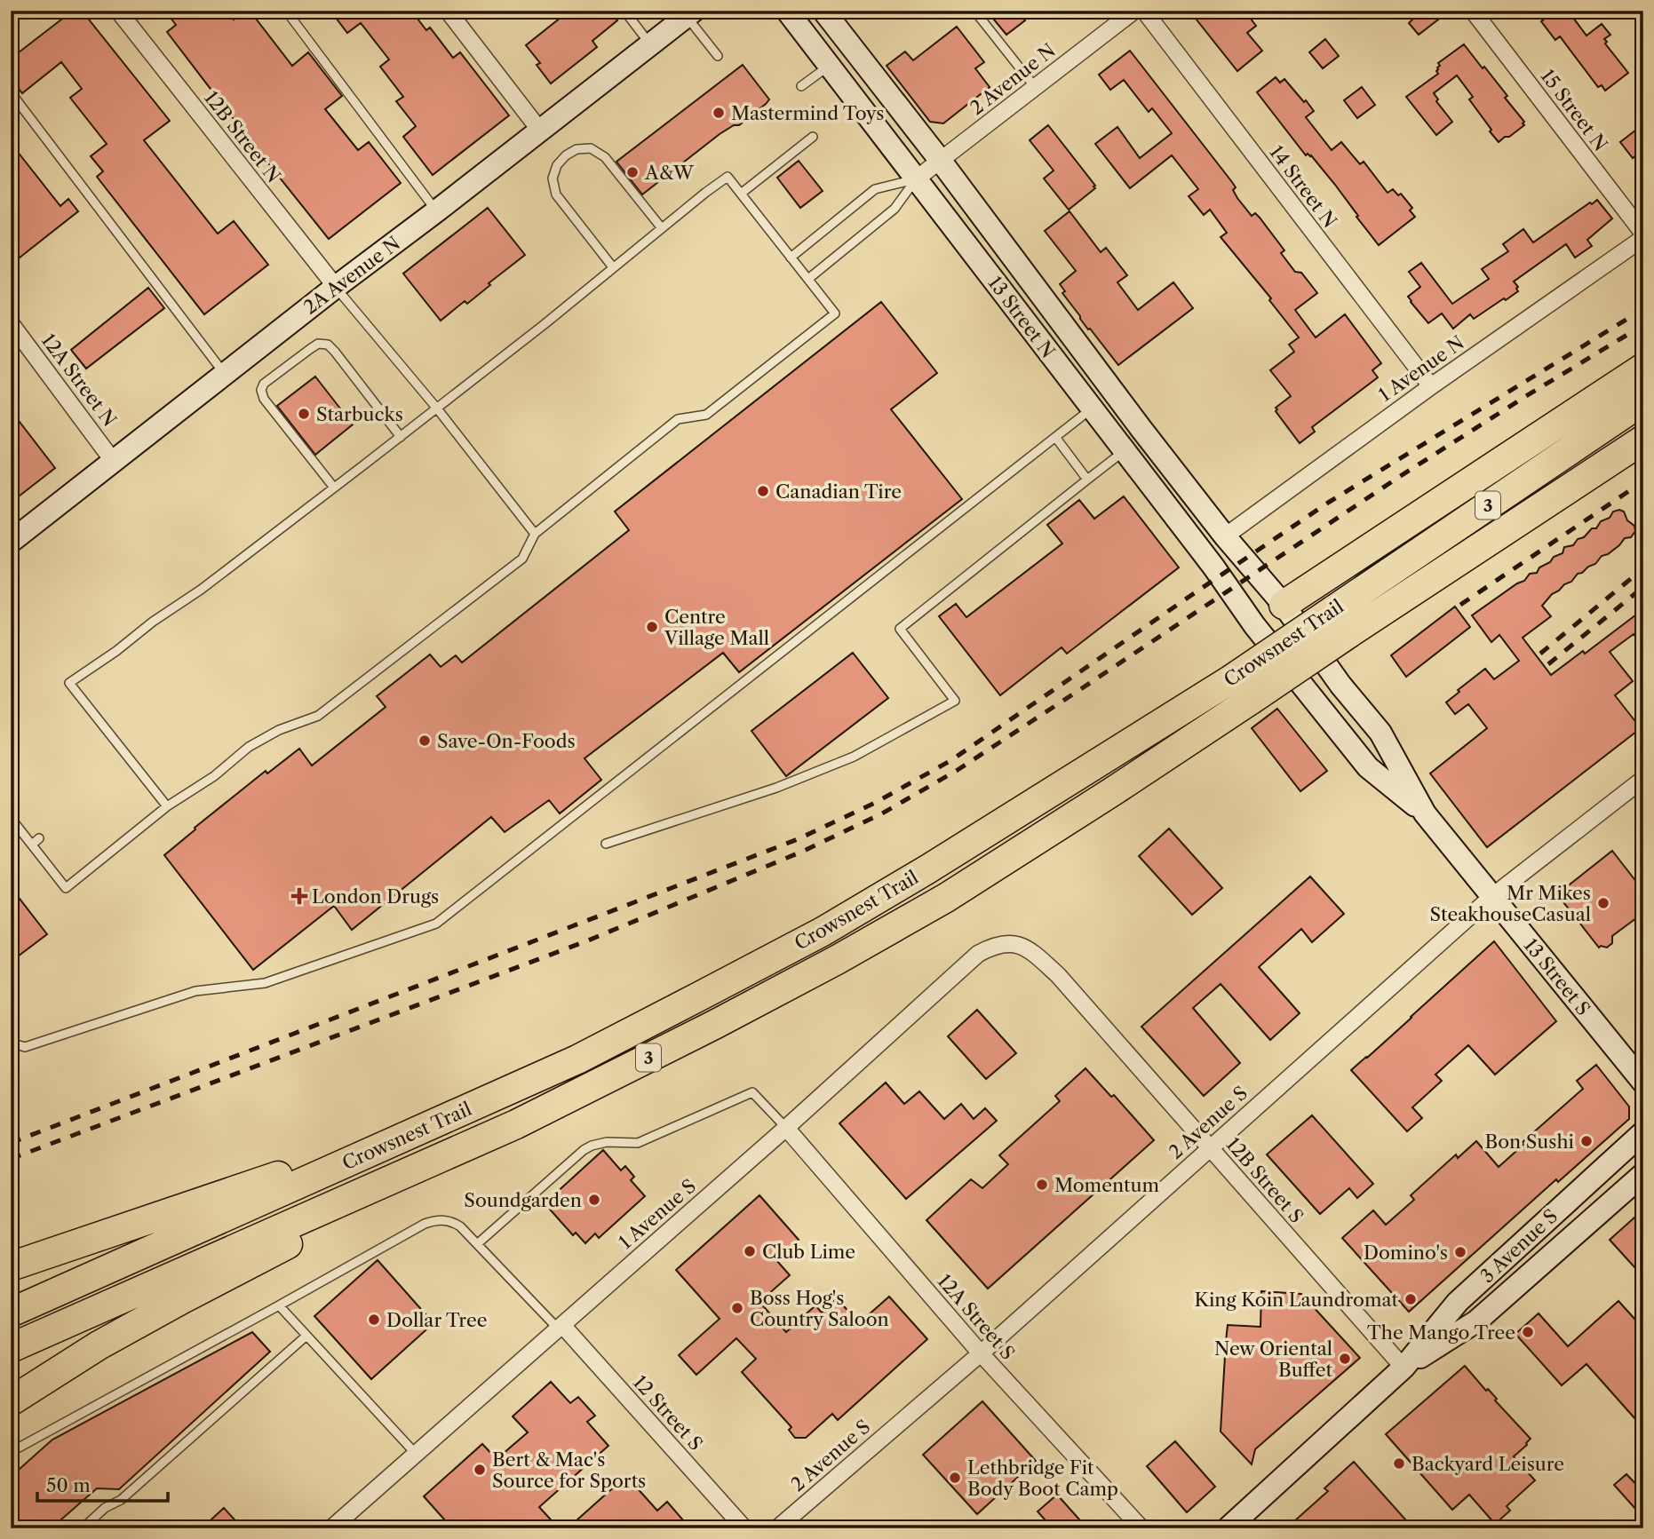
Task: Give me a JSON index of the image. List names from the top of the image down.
{
  "streets": {
    "highway": ["3", "Crowsnest Trail"],
    "street": [
      "2 Avenue N",
      "15 Street N",
      "12B Street N",
      "14 Street N",
      "2A Avenue N",
      "13 Street N",
      "1 Avenue N",
      "12A Street N",
      "13 Street S",
      "2 Avenue S",
      "12B Street S",
      "1 Avenue S",
      "3 Avenue S",
      "12A Street S",
      "12 Street S"
    ]
  },
  "crossings": [
    ["2 Avenue N", "13 Street N"],
    ["15 Street N", "1 Avenue N"],
    ["12B Street N", "2A Avenue N"],
    ["14 Street N", "1 Avenue N"],
    ["2A Avenue N", "12A Street N"],
    ["13 Street N", "1 Avenue N"],
    ["13 Street N", "13 Street S"],
    ["13 Street S", "2 Avenue S"],
    ["2 Avenue S", "12B Street S"],
    ["2 Avenue S", "12A Street S"],
    ["12B Street S", "1 Avenue S"],
    ["12B Street S", "3 Avenue S"],
    ["1 Avenue S", "12A Street S"],
    ["1 Avenue S", "12 Street S"]
  ],
  "places": {
    "other": [
      "Mastermind Toys",
      "A&W",
      "Starbucks",
      "Canadian Tire",
      "Centre Village Mall",
      "Save-On-Foods",
      "Mr Mikes SteakhouseCasual",
      "Bon Sushi",
      "Momentum",
      "Soundgarden",
      "Club Lime",
      "Domino's",
      "King Koin Laundromat",
      "Boss Hog's Country Saloon",
      "Dollar Tree",
      "The Mango Tree",
      "New Oriental Buffet",
      "Backyard Leisure",
      "Bert & Mac's Source for Sports",
      "Lethbridge Fit Body Boot Camp"
    ],
    "health": ["London Drugs"]
  },
  "scale_bar": "50 m"
}
